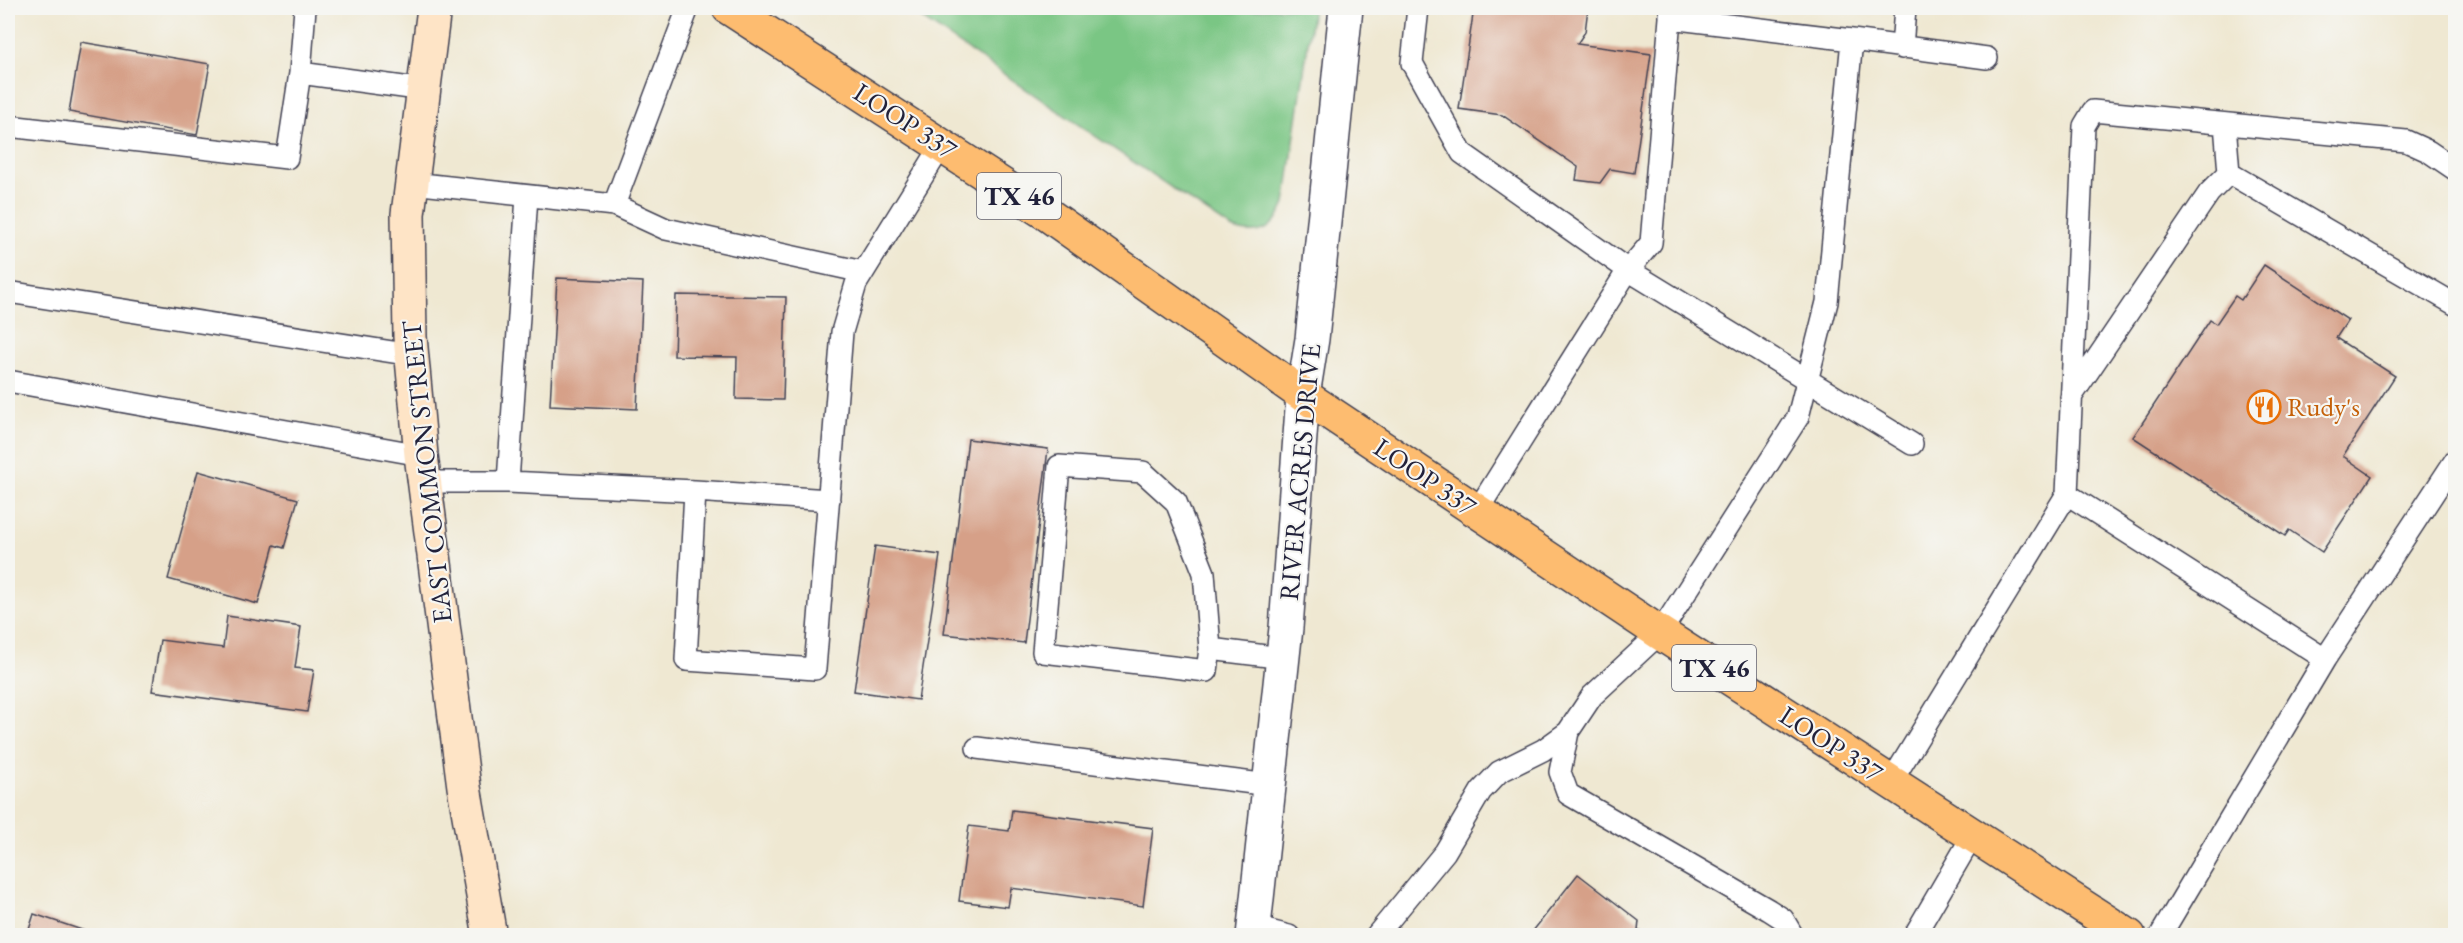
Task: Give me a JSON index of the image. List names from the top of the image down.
{
  "streets": {
    "main road": ["LOOP 337", "TX 46", "EAST COMMON STREET"],
    "street": ["RIVER ACRES DRIVE"]
  },
  "crossings": [
    ["LOOP 337", "RIVER ACRES DRIVE"]
  ],
  "places": {
    "restaurant": ["Rudy's"]
  }
}
